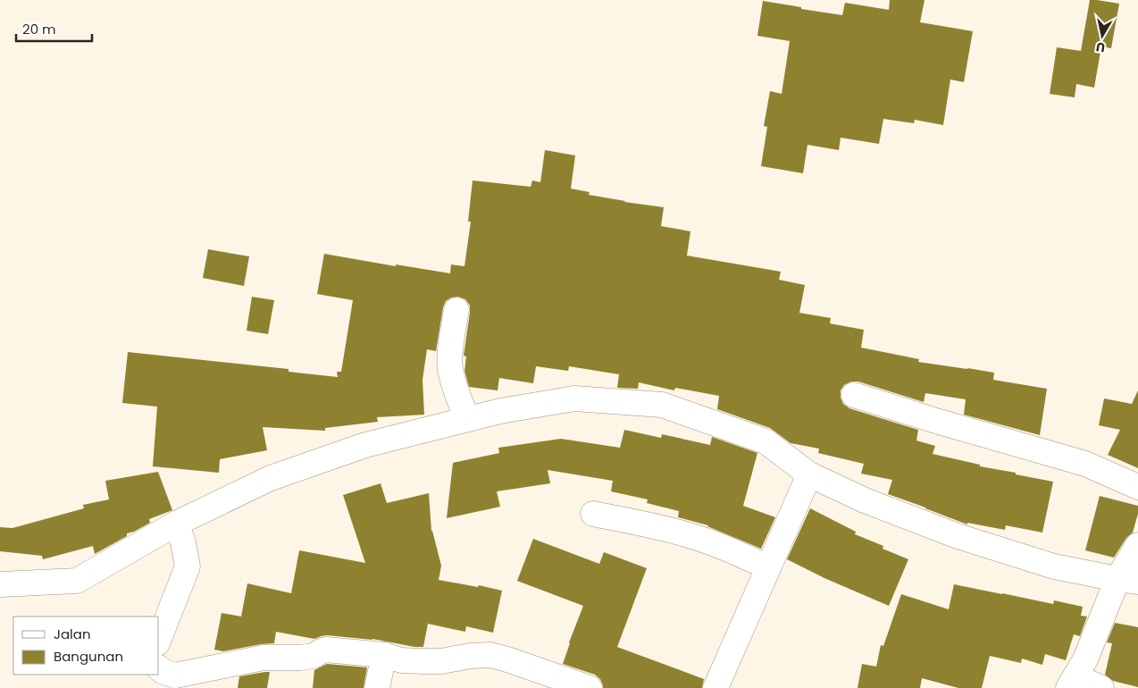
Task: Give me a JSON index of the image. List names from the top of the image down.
{
  "legend": ["Jalan", "Bangunan"],
  "scale_bar": "20 m",
  "north": "bottom"
}
